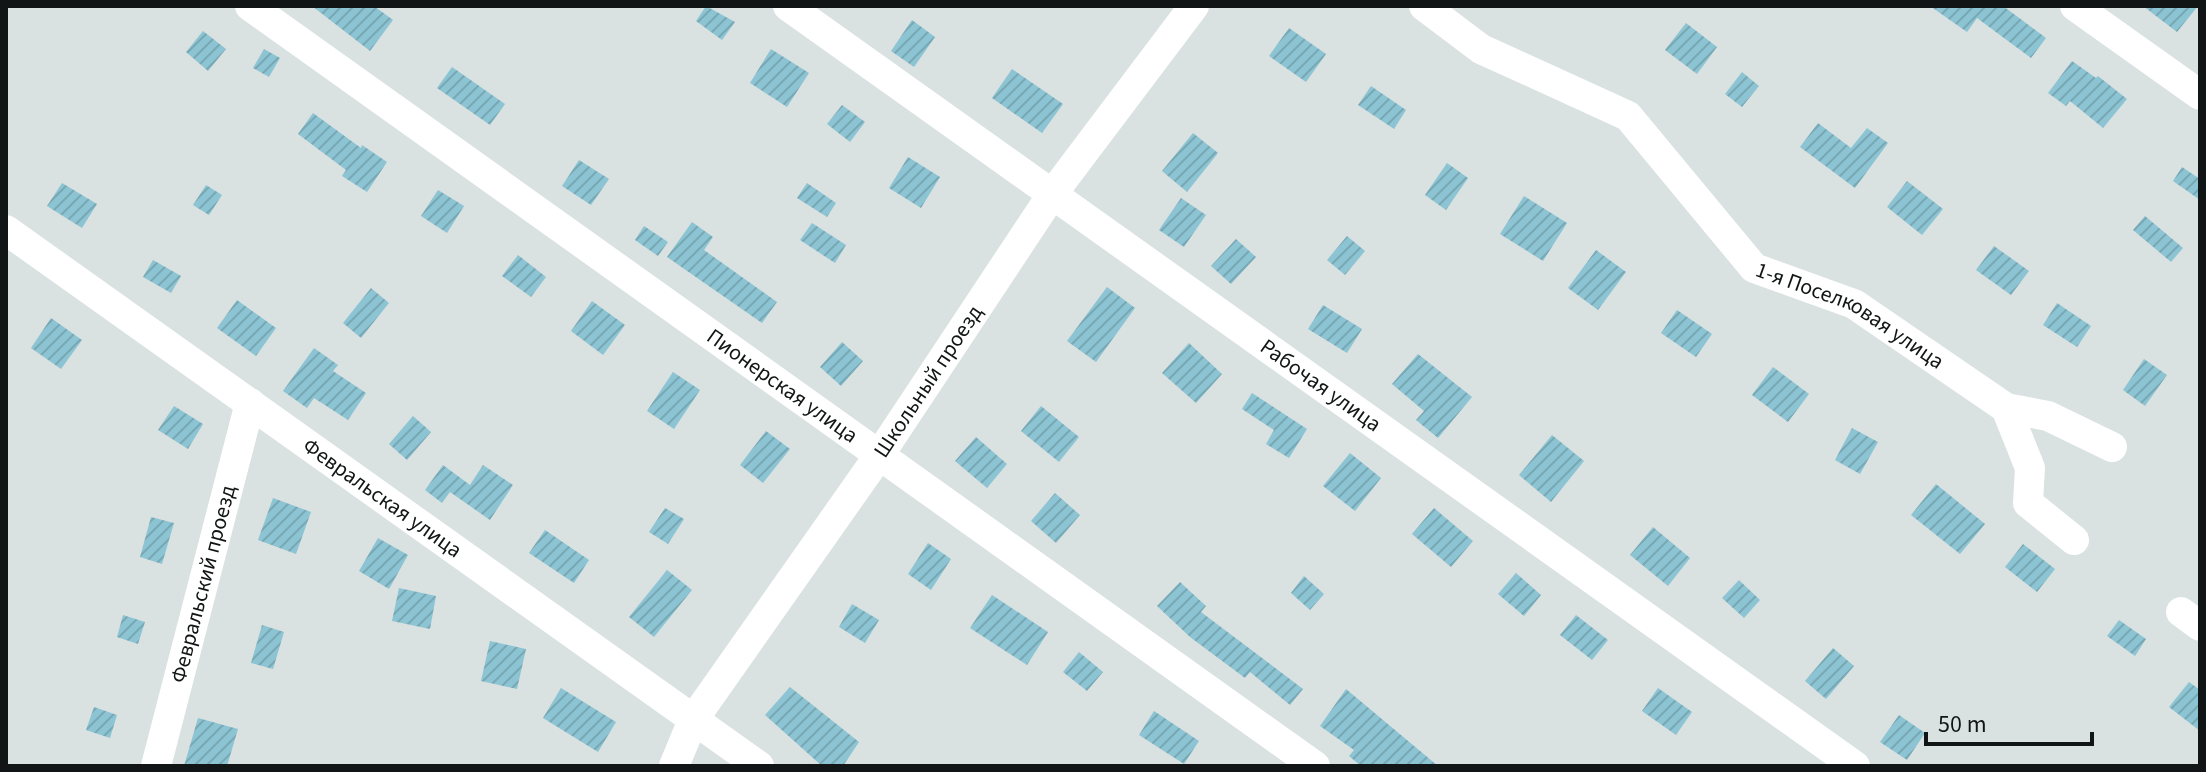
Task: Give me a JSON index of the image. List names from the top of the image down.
{
  "streets": {
    "street": [
      "1-я Поселковая улица",
      "Школьный проезд",
      "Рабочая улица",
      "Пионерская улица",
      "Февральская улица",
      "Февральский проезд"
    ]
  },
  "crossings": [
    ["Школьный проезд", "Рабочая улица"],
    ["Школьный проезд", "Пионерская улица"],
    ["Школьный проезд", "Февральская улица"],
    ["Февральская улица", "Февральский проезд"]
  ],
  "scale_bar": "50 m"
}
